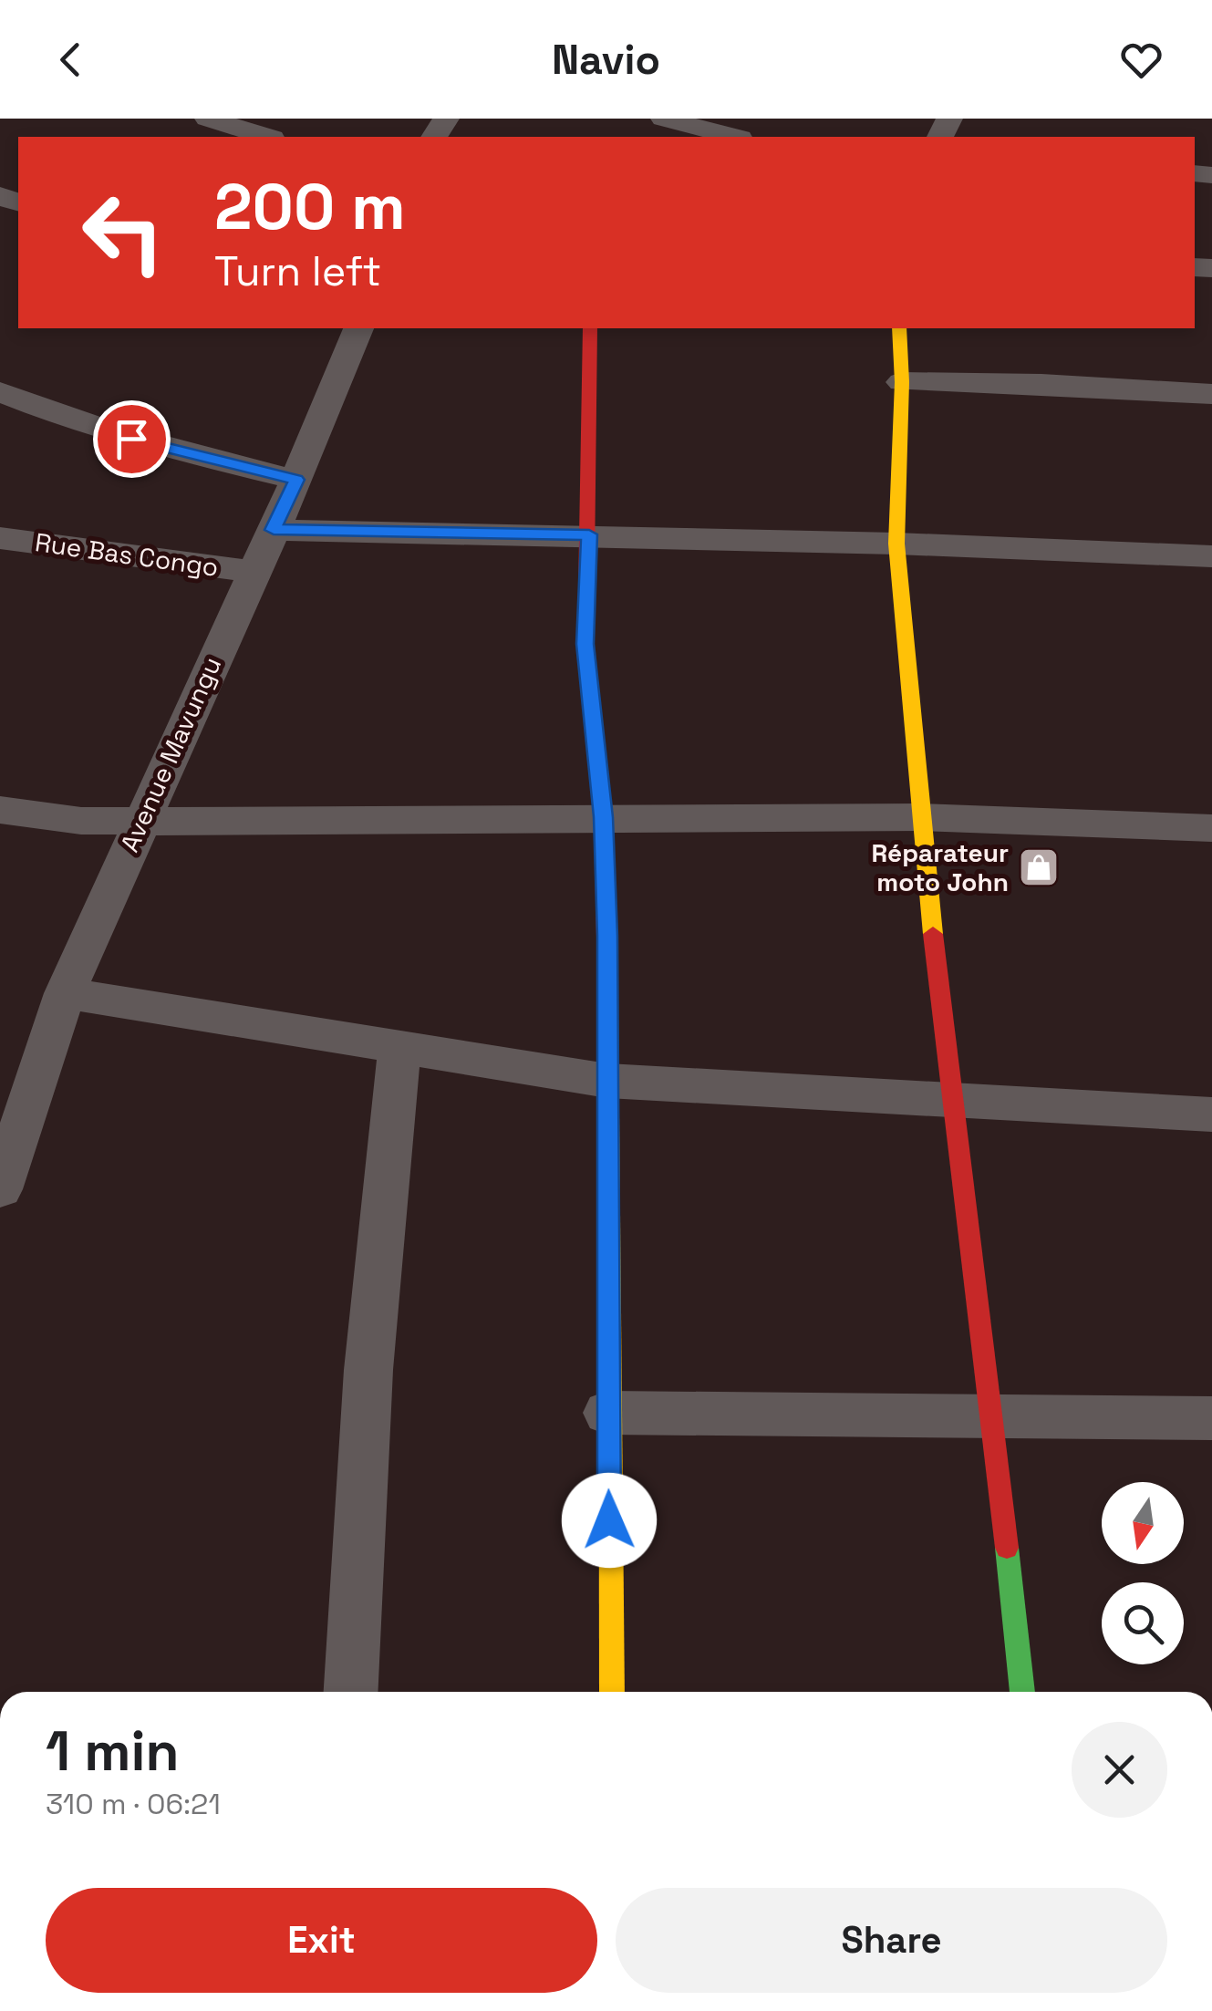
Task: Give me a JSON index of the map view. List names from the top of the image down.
{
  "streets": {
    "street": ["Rue Bas Congo", "Avenue Mavungu"]
  },
  "crossings": [
    ["Rue Bas Congo", "Avenue Mavungu"]
  ],
  "places": {
    "shop": ["Réparateur moto John"]
  },
  "north": "bottom",
  "page": {
    "header": "Navio",
    "turn": ["200 m", "Turn left"],
    "heading": ["1 min", "310 m · 06:21"],
    "buttons": ["Exit", "Share"]
  }
}
